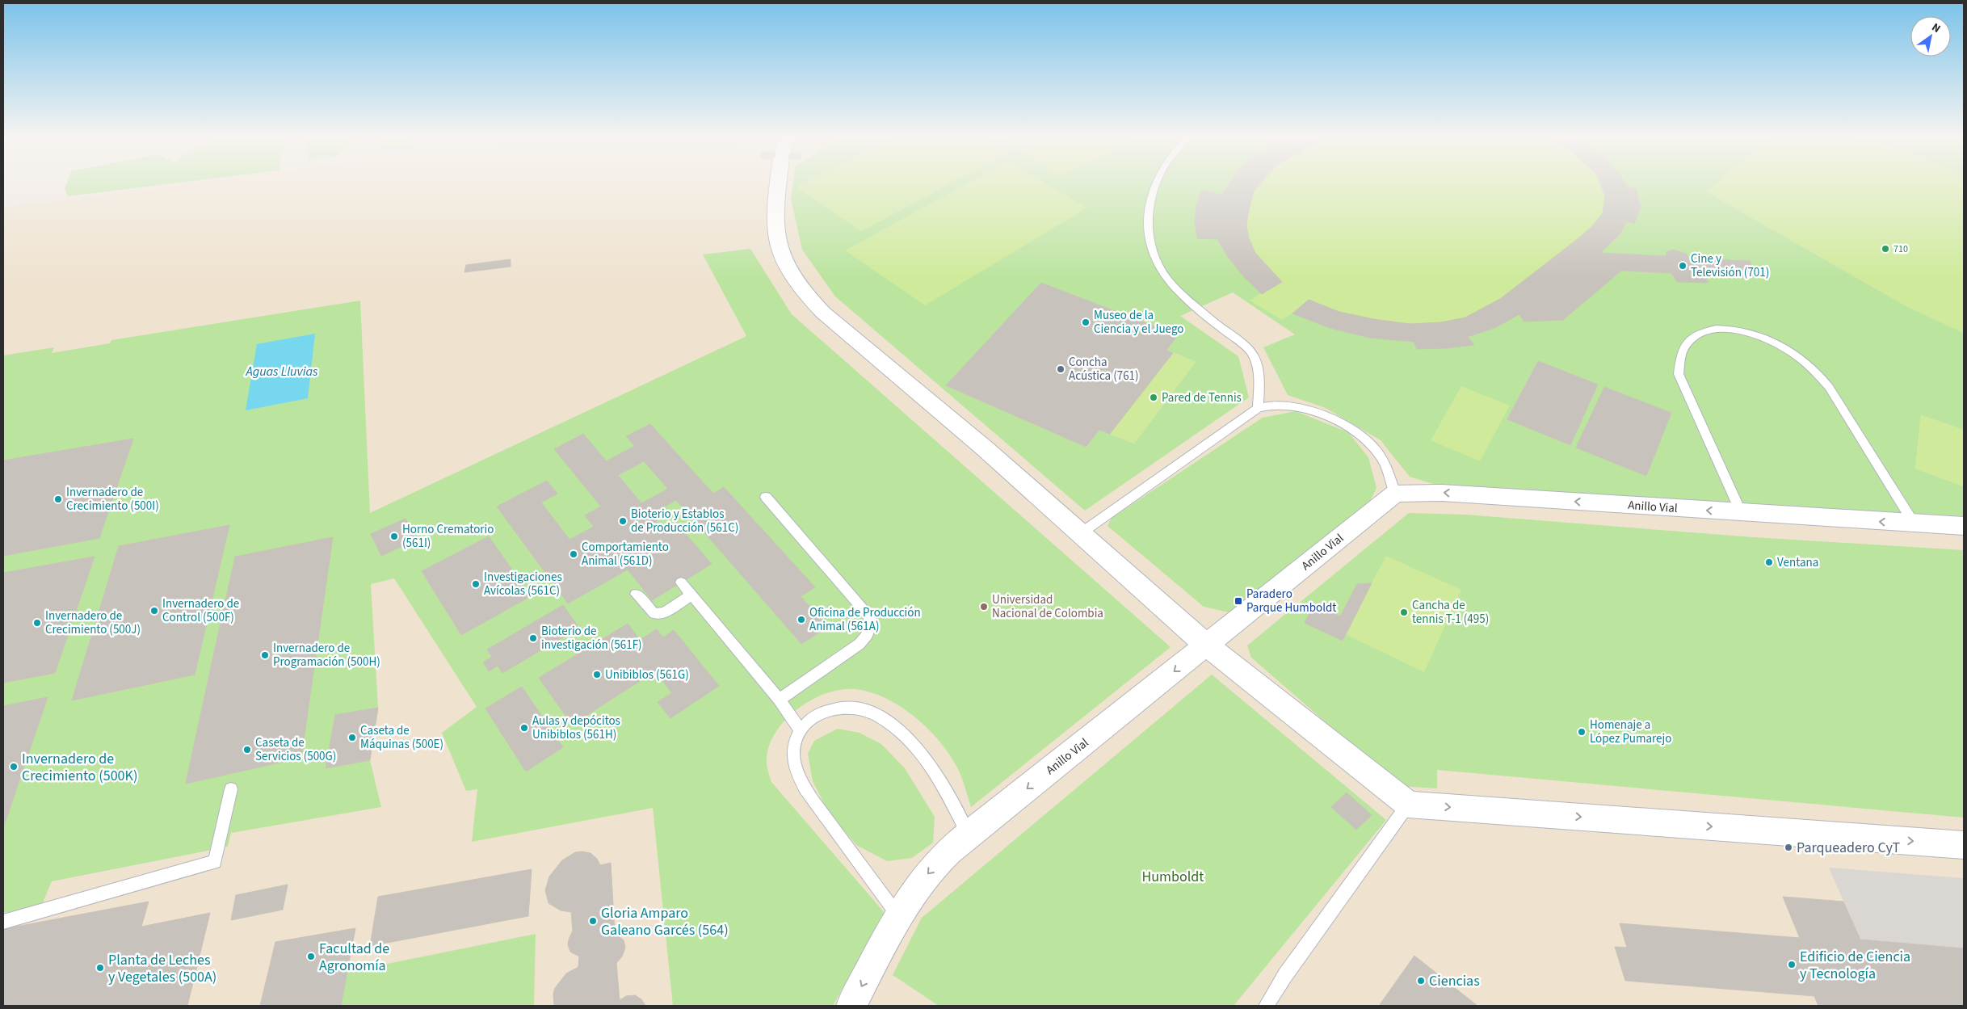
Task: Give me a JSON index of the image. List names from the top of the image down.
{
  "streets": {
    "street": ["Anillo Vial"]
  },
  "one_way": ["Anillo Vial"],
  "water": ["Aguas Lluvias"],
  "parks": ["Humboldt"],
  "places": {
    "other": [
      "710",
      "Cine y Televisión (701)",
      "Museo de la Ciencia y el Juego",
      "Concha Acústica (761)",
      "Pared de Tennis",
      "Invernadero de Crecimiento (500I)",
      "Bioterio y Establos de Producción (561C)",
      "Horno Crematorio (561I)",
      "Comportamiento Animal (561D)",
      "Ventana",
      "Investigaciones Avícolas (561C)",
      "Universidad Nacional de Colombia",
      "Invernadero de Control (500F)",
      "Cancha de tennis T-1 (495)",
      "Oficina de Producción Animal (561A)",
      "Invernadero de Crecimiento (500J)",
      "Bioterio de investigación (561F)",
      "Invernadero de Programación (500H)",
      "Unibiblos (561G)",
      "Aulas y depócitos Unibiblos (561H)",
      "Homenaje a López Pumarejo",
      "Caseta de Máquinas (500E)",
      "Caseta de Servicios (500G)",
      "Invernadero de Crecimiento (500K)",
      "Parqueadero CyT",
      "Gloria Amparo Galeano Garcés (564)",
      "Facultad de Agronomía",
      "Edificio de Ciencia y Tecnología",
      "Planta de Leches y Vegetales (500A)",
      "Ciencias"
    ],
    "transit": ["Paradero Parque Humboldt"]
  },
  "north": "top right"
}
